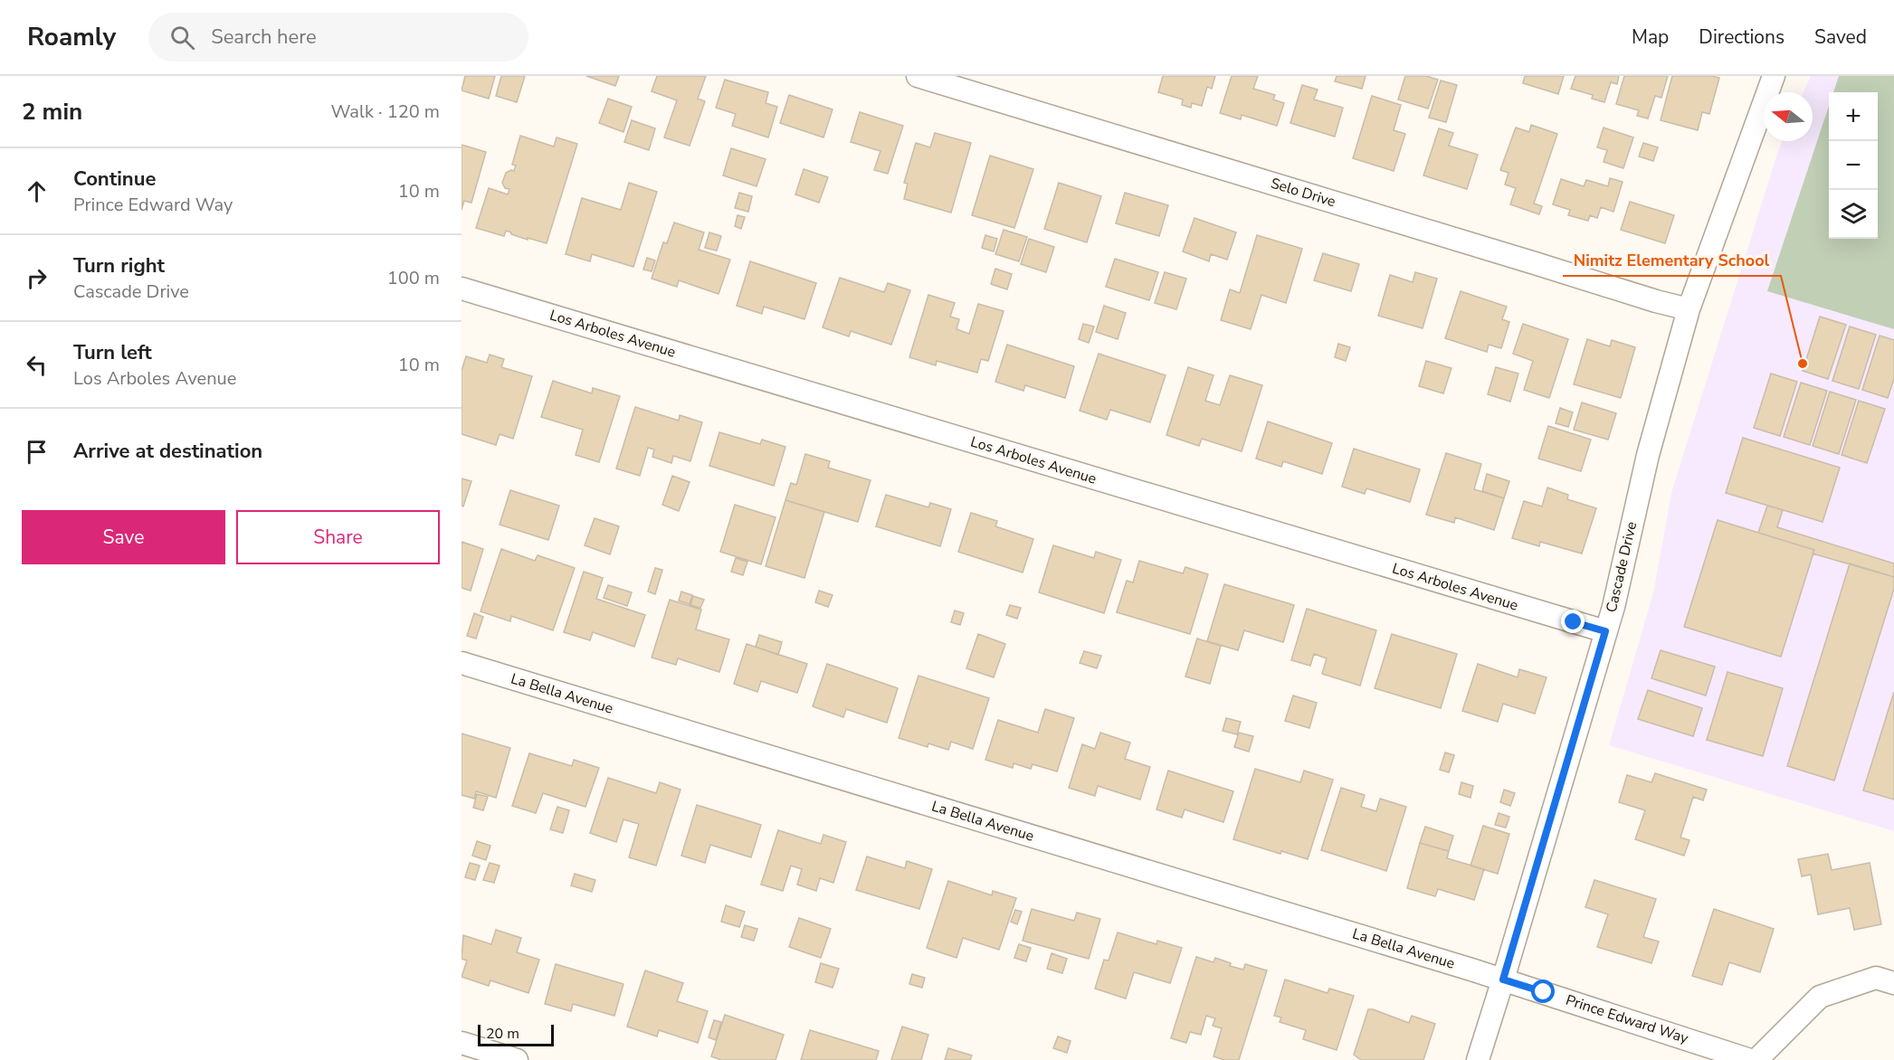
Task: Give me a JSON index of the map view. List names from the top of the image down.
{
  "streets": {
    "street": [
      "Selo Drive",
      "Los Arboles Avenue",
      "Cascade Drive",
      "La Bella Avenue",
      "Prince Edward Way"
    ]
  },
  "crossings": [
    ["Selo Drive", "Cascade Drive"],
    ["Los Arboles Avenue", "Cascade Drive"],
    ["Cascade Drive", "La Bella Avenue"],
    ["Cascade Drive", "Prince Edward Way"],
    ["La Bella Avenue", "Prince Edward Way"]
  ],
  "places": ["Nimitz Elementary School"],
  "scale_bar": "20 m",
  "north": "left",
  "page": {
    "header": "Roamly",
    "search": "Search here",
    "nav": ["Map", "Directions", "Saved"],
    "heading": ["2 min", "Walk · 120 m"],
    "map_buttons": ["+", "−"],
    "list": [
      ["Continue", "Prince Edward Way", "10 m"],
      ["Turn right", "Cascade Drive", "100 m"],
      ["Turn left", "Los Arboles Avenue", "10 m"],
      "Arrive at destination"
    ],
    "buttons": ["Save", "Share"],
    "scale": "20 m"
  }
}
